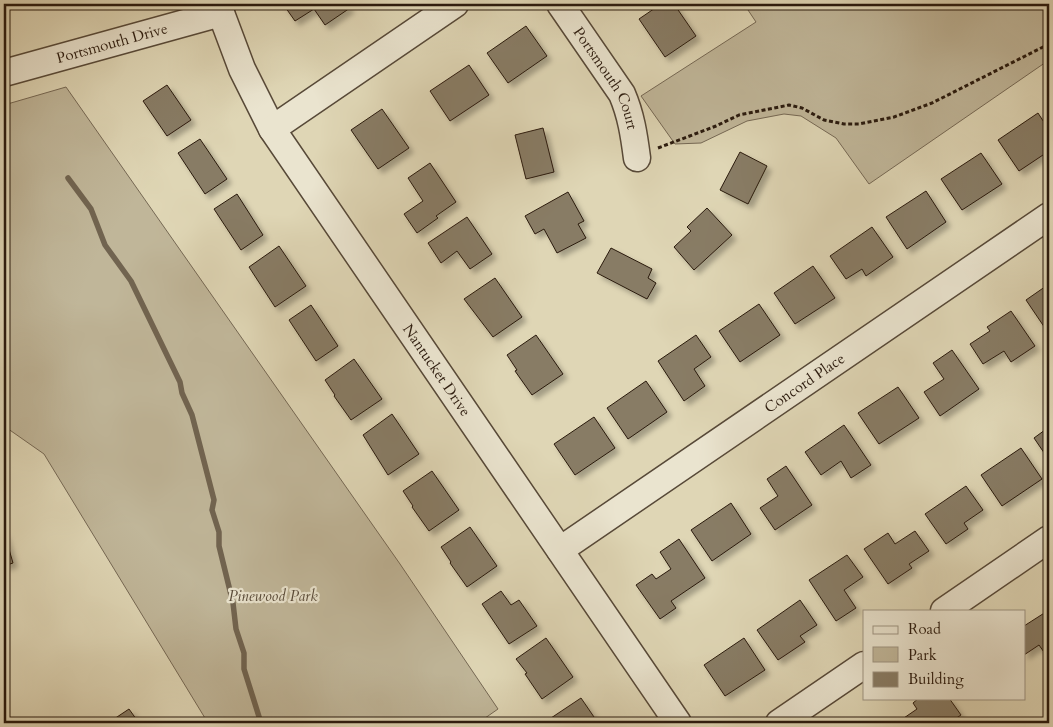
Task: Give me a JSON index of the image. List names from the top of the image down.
{
  "streets": {
    "street": [
      "Portsmouth Drive",
      "Portsmouth Court",
      "Nantucket Drive",
      "Concord Place"
    ]
  },
  "crossings": [
    ["Portsmouth Drive", "Nantucket Drive"],
    ["Nantucket Drive", "Concord Place"]
  ],
  "parks": ["Pinewood Park"],
  "legend": ["Road", "Park", "Building"]
}
